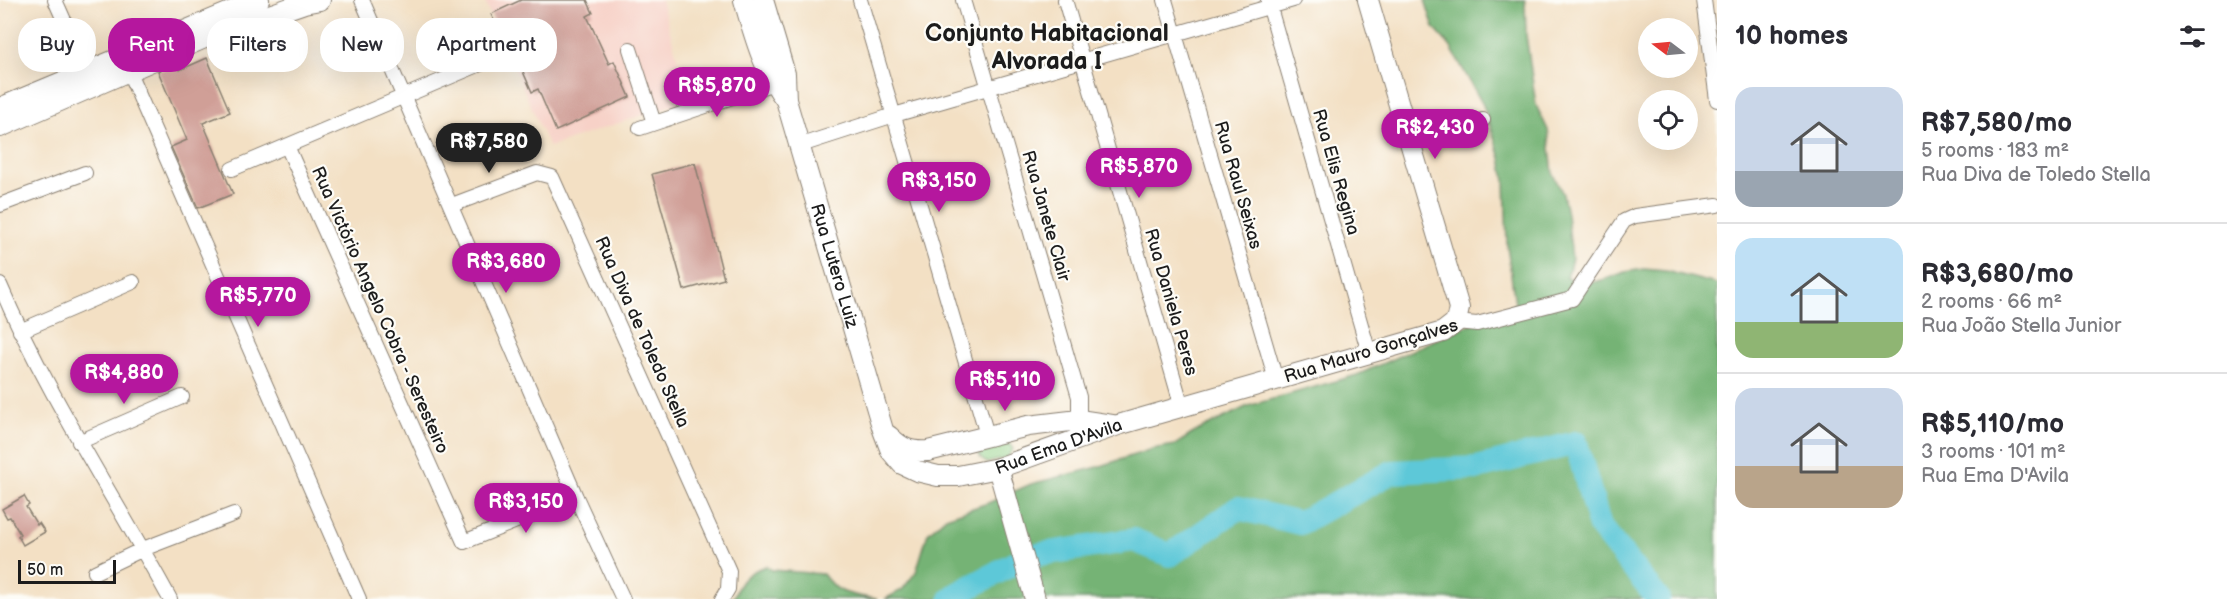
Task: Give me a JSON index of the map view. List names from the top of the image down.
{
  "streets": {
    "street": [
      "Rua Elis Regina",
      "Rua Raul Seixas",
      "Rua Janete Clair",
      "Rua Lutero Luiz",
      "Rua Daniela Peres",
      "Rua Victório Angelo Cobra - Seresteiro",
      "Rua Diva de Toledo Stella",
      "Rua Mauro Gonçalves",
      "Rua Ema D'Avila"
    ]
  },
  "crossings": [
    ["Rua Elis Regina", "Rua Mauro Gonçalves"],
    ["Rua Raul Seixas", "Rua Mauro Gonçalves"],
    ["Rua Janete Clair", "Rua Ema D'Avila"],
    ["Rua Lutero Luiz", "Rua Ema D'Avila"],
    ["Rua Daniela Peres", "Rua Mauro Gonçalves"],
    ["Rua Mauro Gonçalves", "Rua Ema D'Avila"]
  ],
  "districts": ["Conjunto Habitacional Alvorada I"],
  "scale_bar": "50 m",
  "north": "left",
  "page": {
    "heading": "10 homes",
    "chip": [
      "Buy",
      "Rent",
      "Filters",
      "New",
      "Apartment"
    ],
    "price": [
      "R$5,870",
      "R$2,430",
      "R$7,580",
      "R$5,870",
      "R$3,150",
      "R$3,680",
      "R$5,770",
      "R$4,880",
      "R$5,110",
      "R$3,150"
    ],
    "list": [
      {
        "name": "R$7,580/mo",
        "note": "5 rooms · 183 m² · Rua Diva de Toledo Stella"
      },
      {
        "name": "R$3,680/mo",
        "note": "2 rooms · 66 m² · Rua João Stella Junior"
      },
      {
        "name": "R$5,110/mo",
        "note": "3 rooms · 101 m² · Rua Ema D'Avila"
      }
    ],
    "scale": "50 m"
  }
}
